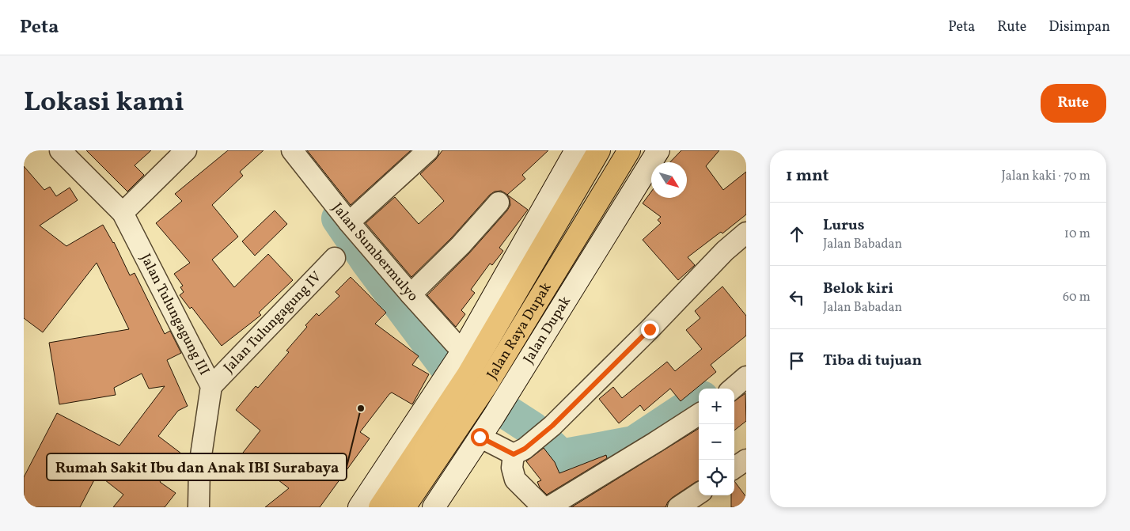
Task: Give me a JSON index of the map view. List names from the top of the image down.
{
  "streets": {
    "main road": ["Jalan Dupak", "Jalan Raya Dupak"],
    "street": ["Jalan Sumbermulyo", "Jalan Tulungagung III", "Jalan Tulungagung IV"]
  },
  "crossings": [
    ["Jalan Tulungagung III", "Jalan Tulungagung IV"],
    ["Jalan Dupak", "Jalan Raya Dupak"]
  ],
  "places": ["Rumah Sakit Ibu dan Anak IBI Surabaya"],
  "north": "bottom right",
  "page": {
    "header": "Peta",
    "nav": ["Peta", "Rute", "Disimpan"],
    "title": "Lokasi kami",
    "buttons": "Rute",
    "heading": ["1 mnt", "Jalan kaki · 70 m"],
    "list": [
      ["Lurus", "Jalan Babadan", "10 m"],
      ["Belok kiri", "Jalan Babadan", "60 m"],
      "Tiba di tujuan"
    ],
    "map_buttons": ["+", "−"]
  }
}
